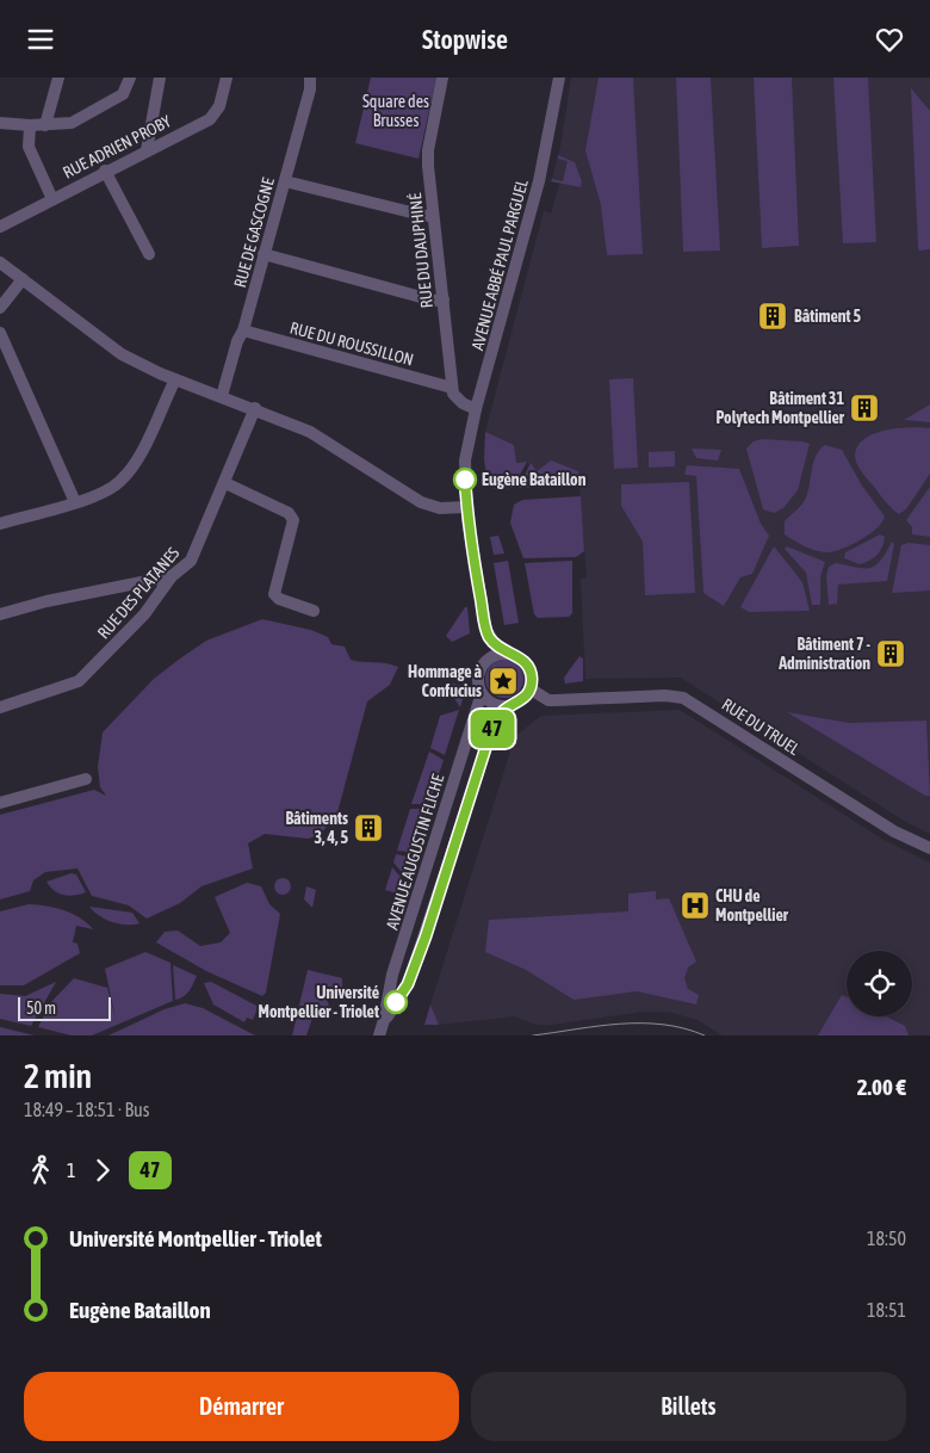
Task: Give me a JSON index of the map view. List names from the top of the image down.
{
  "streets": {
    "street": [
      "RUE ADRIEN PROBY",
      "RUE DE GASCOGNE",
      "RUE DU DAUPHINÉ",
      "AVENUE ABBÉ PAUL PARGUEL",
      "RUE DU ROUSSILLON",
      "RUE DES PLATANES",
      "RUE DU TRUEL",
      "AVENUE AUGUSTIN FLICHE"
    ]
  },
  "crossings": [
    ["RUE DE GASCOGNE", "RUE DU ROUSSILLON"],
    ["RUE DU DAUPHINÉ", "RUE DU ROUSSILLON"],
    ["RUE DU TRUEL", "AVENUE AUGUSTIN FLICHE"]
  ],
  "parks": ["Square des Brusses"],
  "places": {
    "building": [
      "Bâtiment 5",
      "Bâtiment 31 Polytech Montpellier",
      "Bâtiment 7 - Administration",
      "Bâtiments 3, 4, 5"
    ],
    "other": ["Eugène Bataillon", "Université Montpellier - Triolet"],
    "place": ["Hommage à Confucius"],
    "hospital": ["CHU de Montpellier"]
  },
  "lines": ["bus line 47"],
  "scale_bar": "50 m",
  "page": {
    "header": "Stopwise",
    "on_map": "47",
    "scale": "50 m",
    "heading": ["2 min", "18:49 – 18:51 · Bus", "2.00 €"],
    "legs": ["1", "47"],
    "list": [
      {
        "name": "Université Montpellier - Triolet",
        "value": "18:50"
      },
      {
        "name": "Eugène Bataillon",
        "value": "18:51"
      }
    ],
    "buttons": ["Démarrer", "Billets"]
  }
}
